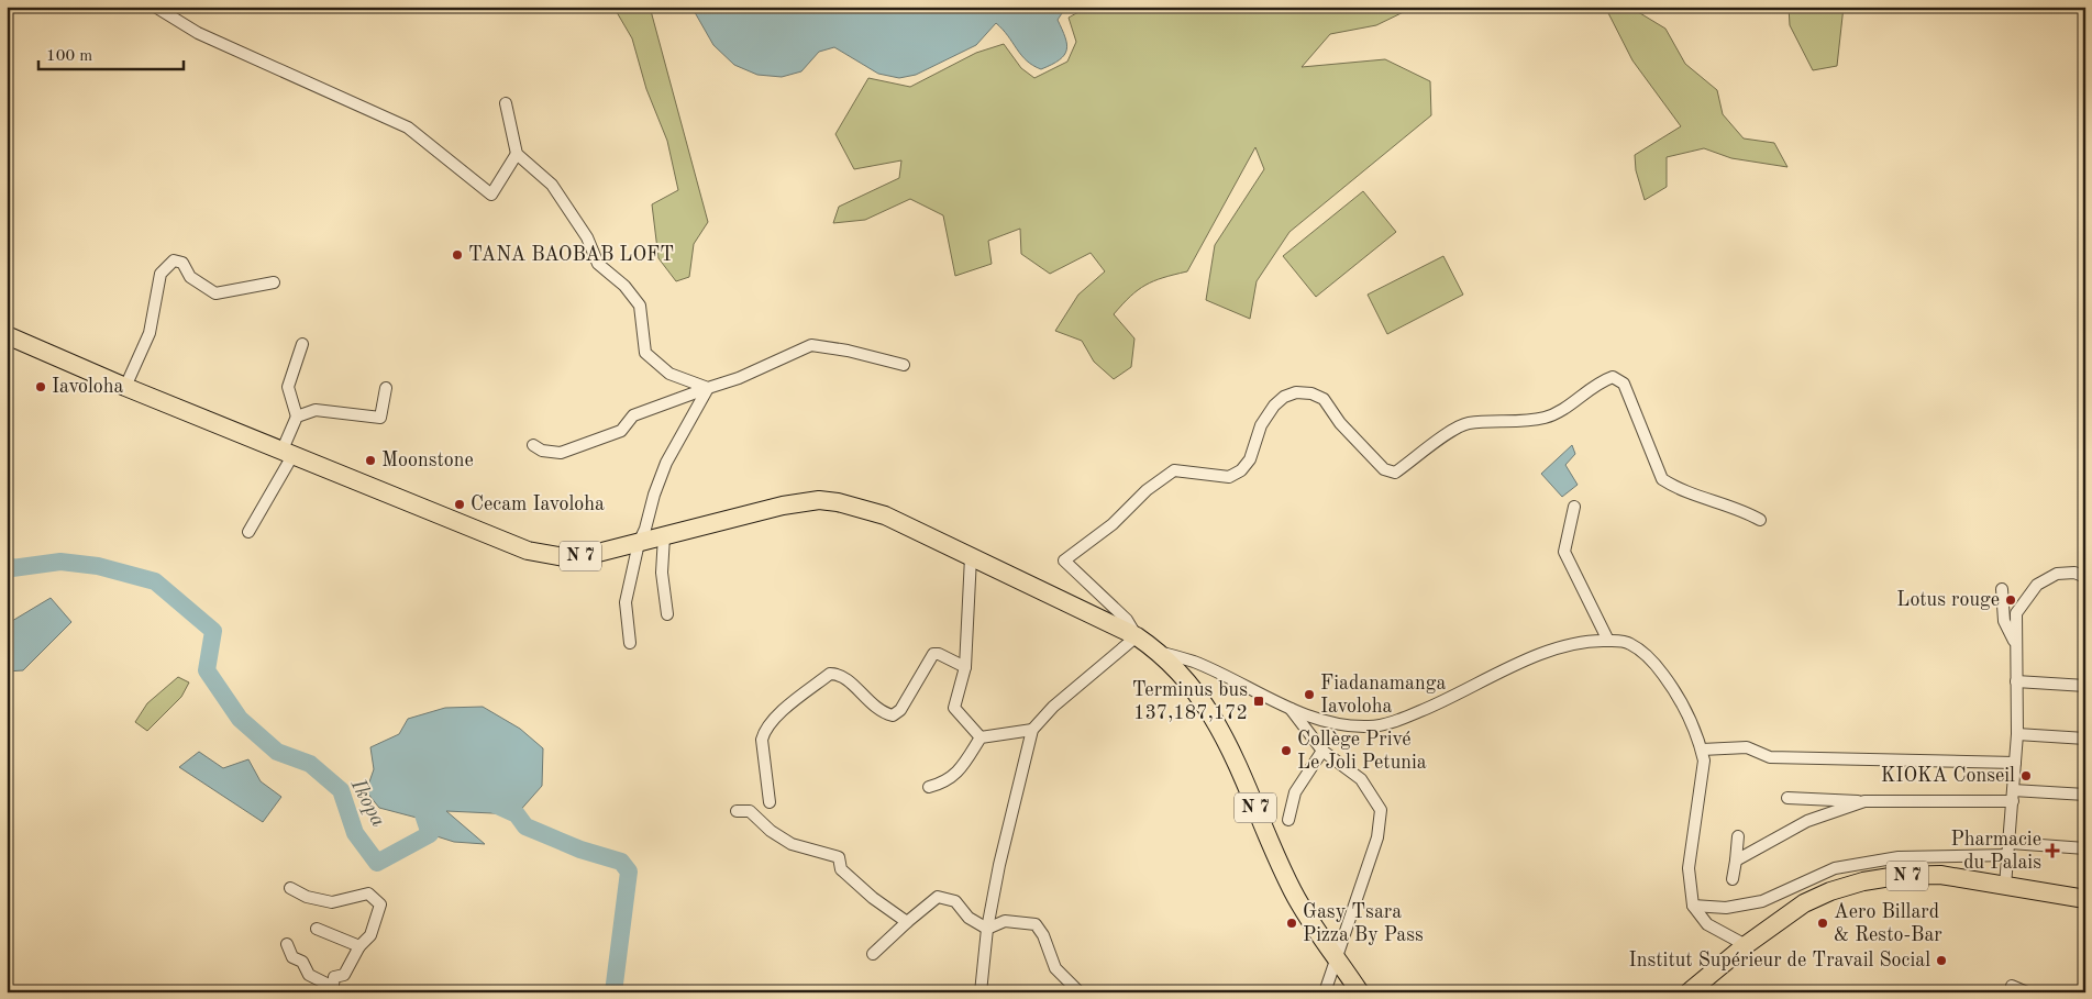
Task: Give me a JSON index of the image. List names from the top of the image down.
{
  "streets": {
    "main road": ["N 7"]
  },
  "water": ["Ikopa"],
  "places": {
    "other": [
      "TANA BAOBAB LOFT",
      "Iavoloha",
      "Moonstone",
      "Cecam Iavoloha",
      "Lotus rouge",
      "Fiadanamanga Iavoloha",
      "Collège Privé Le Joli Petunia",
      "KIOKA Conseil",
      "Gasy Tsara Pizza By Pass",
      "Aero Billard & Resto-Bar",
      "Institut Supérieur de Travail Social"
    ],
    "transit": ["Terminus bus 137,187,172"],
    "health": ["Pharmacie du Palais"]
  },
  "scale_bar": "100 m"
}
